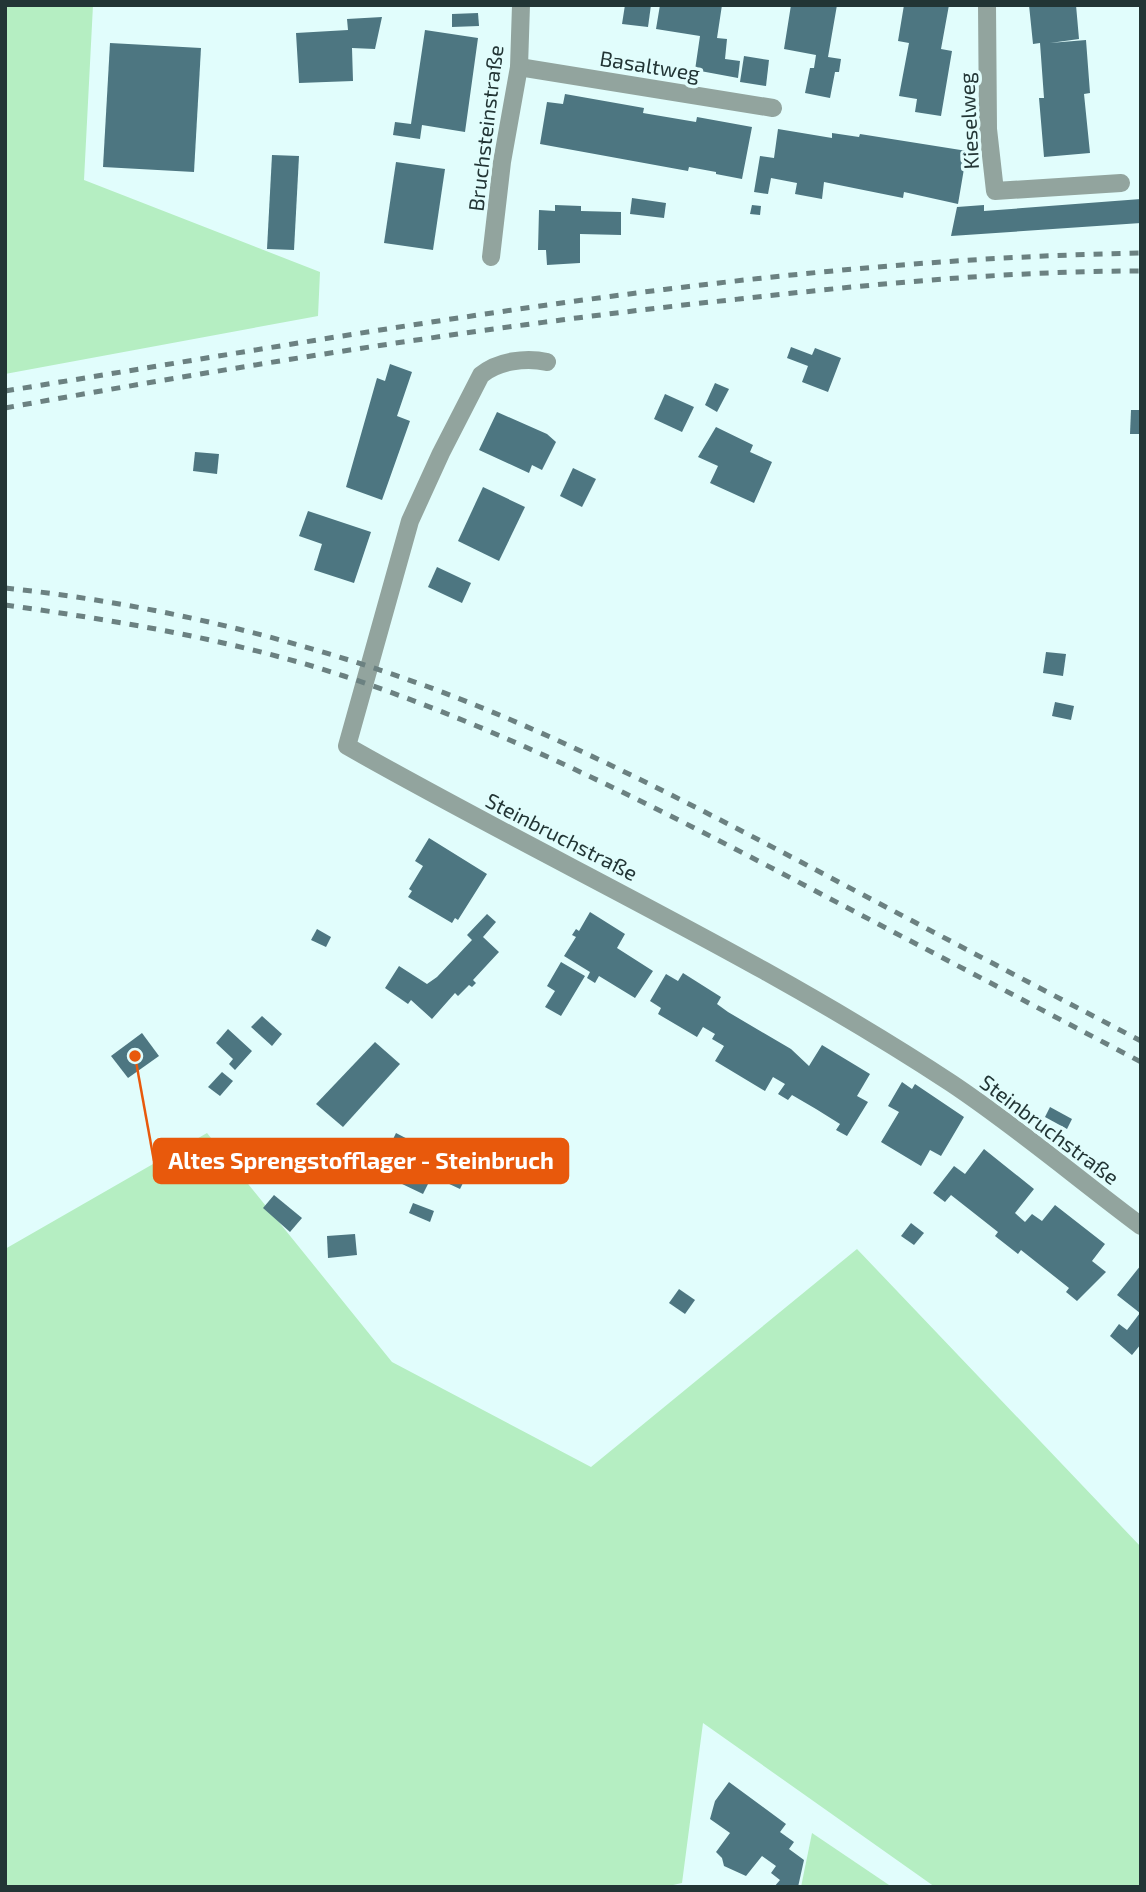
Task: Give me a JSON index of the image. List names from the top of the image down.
{
  "streets": {
    "street": [
      "Basaltweg",
      "Kieselweg",
      "Bruchsteinstraße",
      "Steinbruchstraße"
    ]
  },
  "crossings": [
    ["Basaltweg", "Bruchsteinstraße"]
  ],
  "places": ["Altes Sprengstofflager - Steinbruch"]
}
